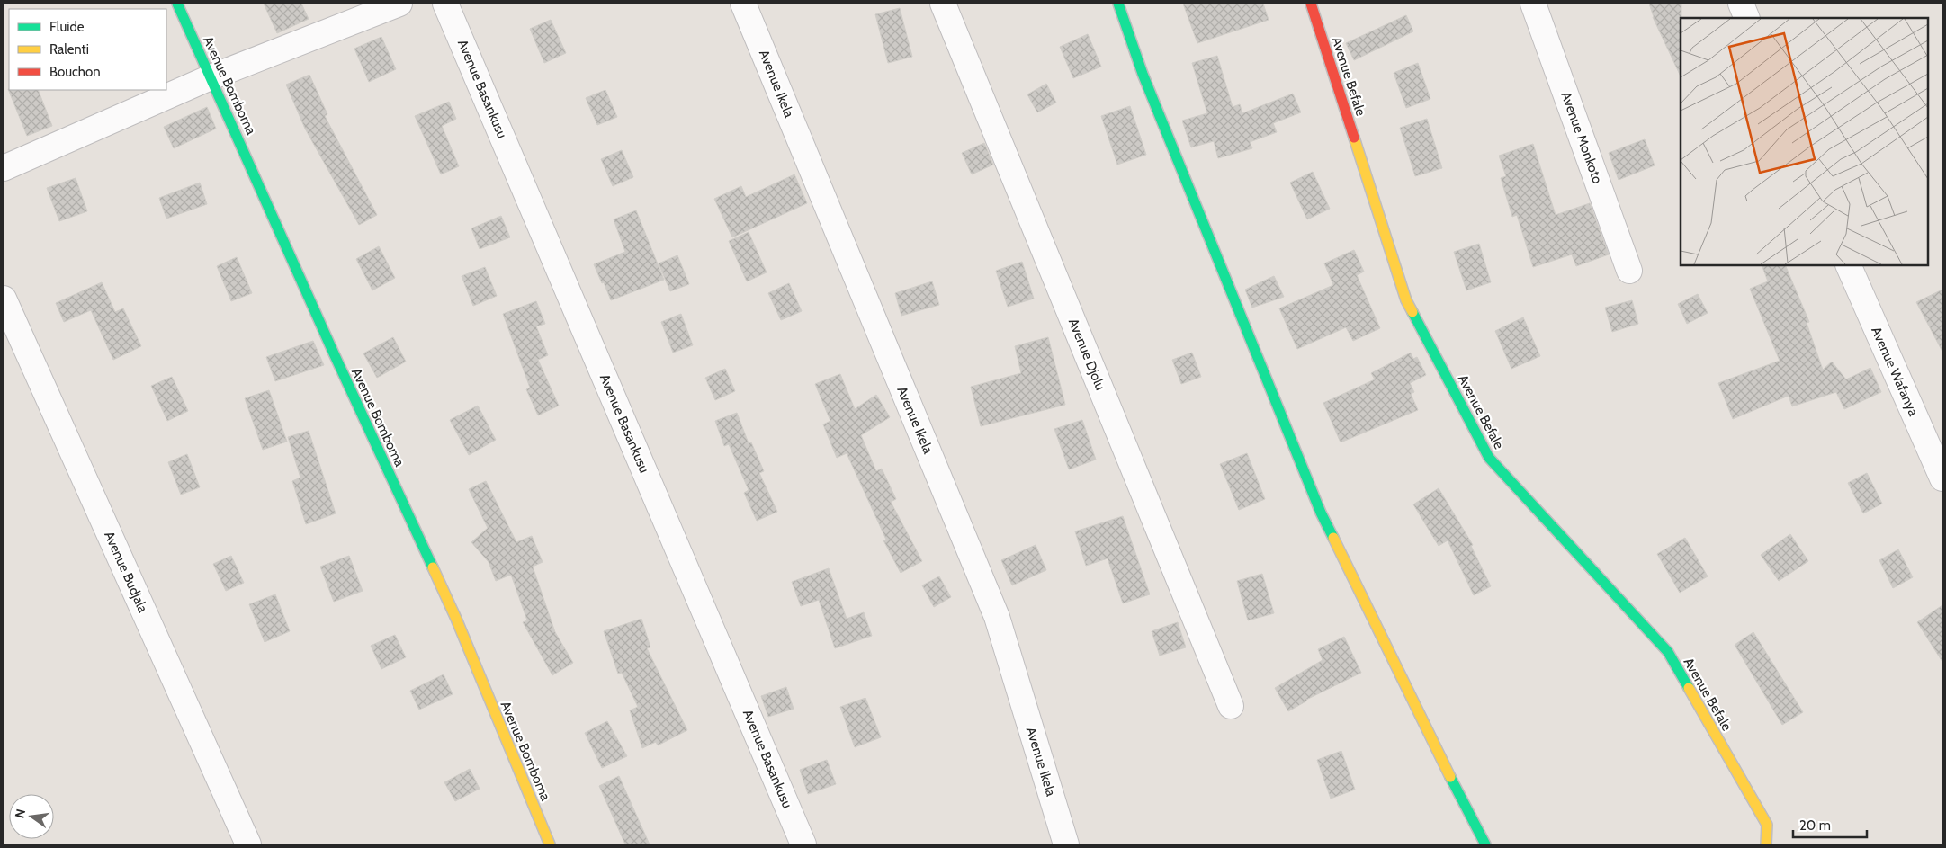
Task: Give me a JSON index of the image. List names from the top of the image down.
{
  "streets": {
    "street": [
      "Avenue Befale",
      "Avenue Ikela",
      "Avenue Bomboma",
      "Avenue Basankusu",
      "Avenue Monkoto",
      "Avenue Djolu",
      "Avenue Wafanya",
      "Avenue Budjala"
    ]
  },
  "legend": ["Fluide", "Ralenti", "Bouchon"],
  "scale_bar": "20 m",
  "north": "left"
}
